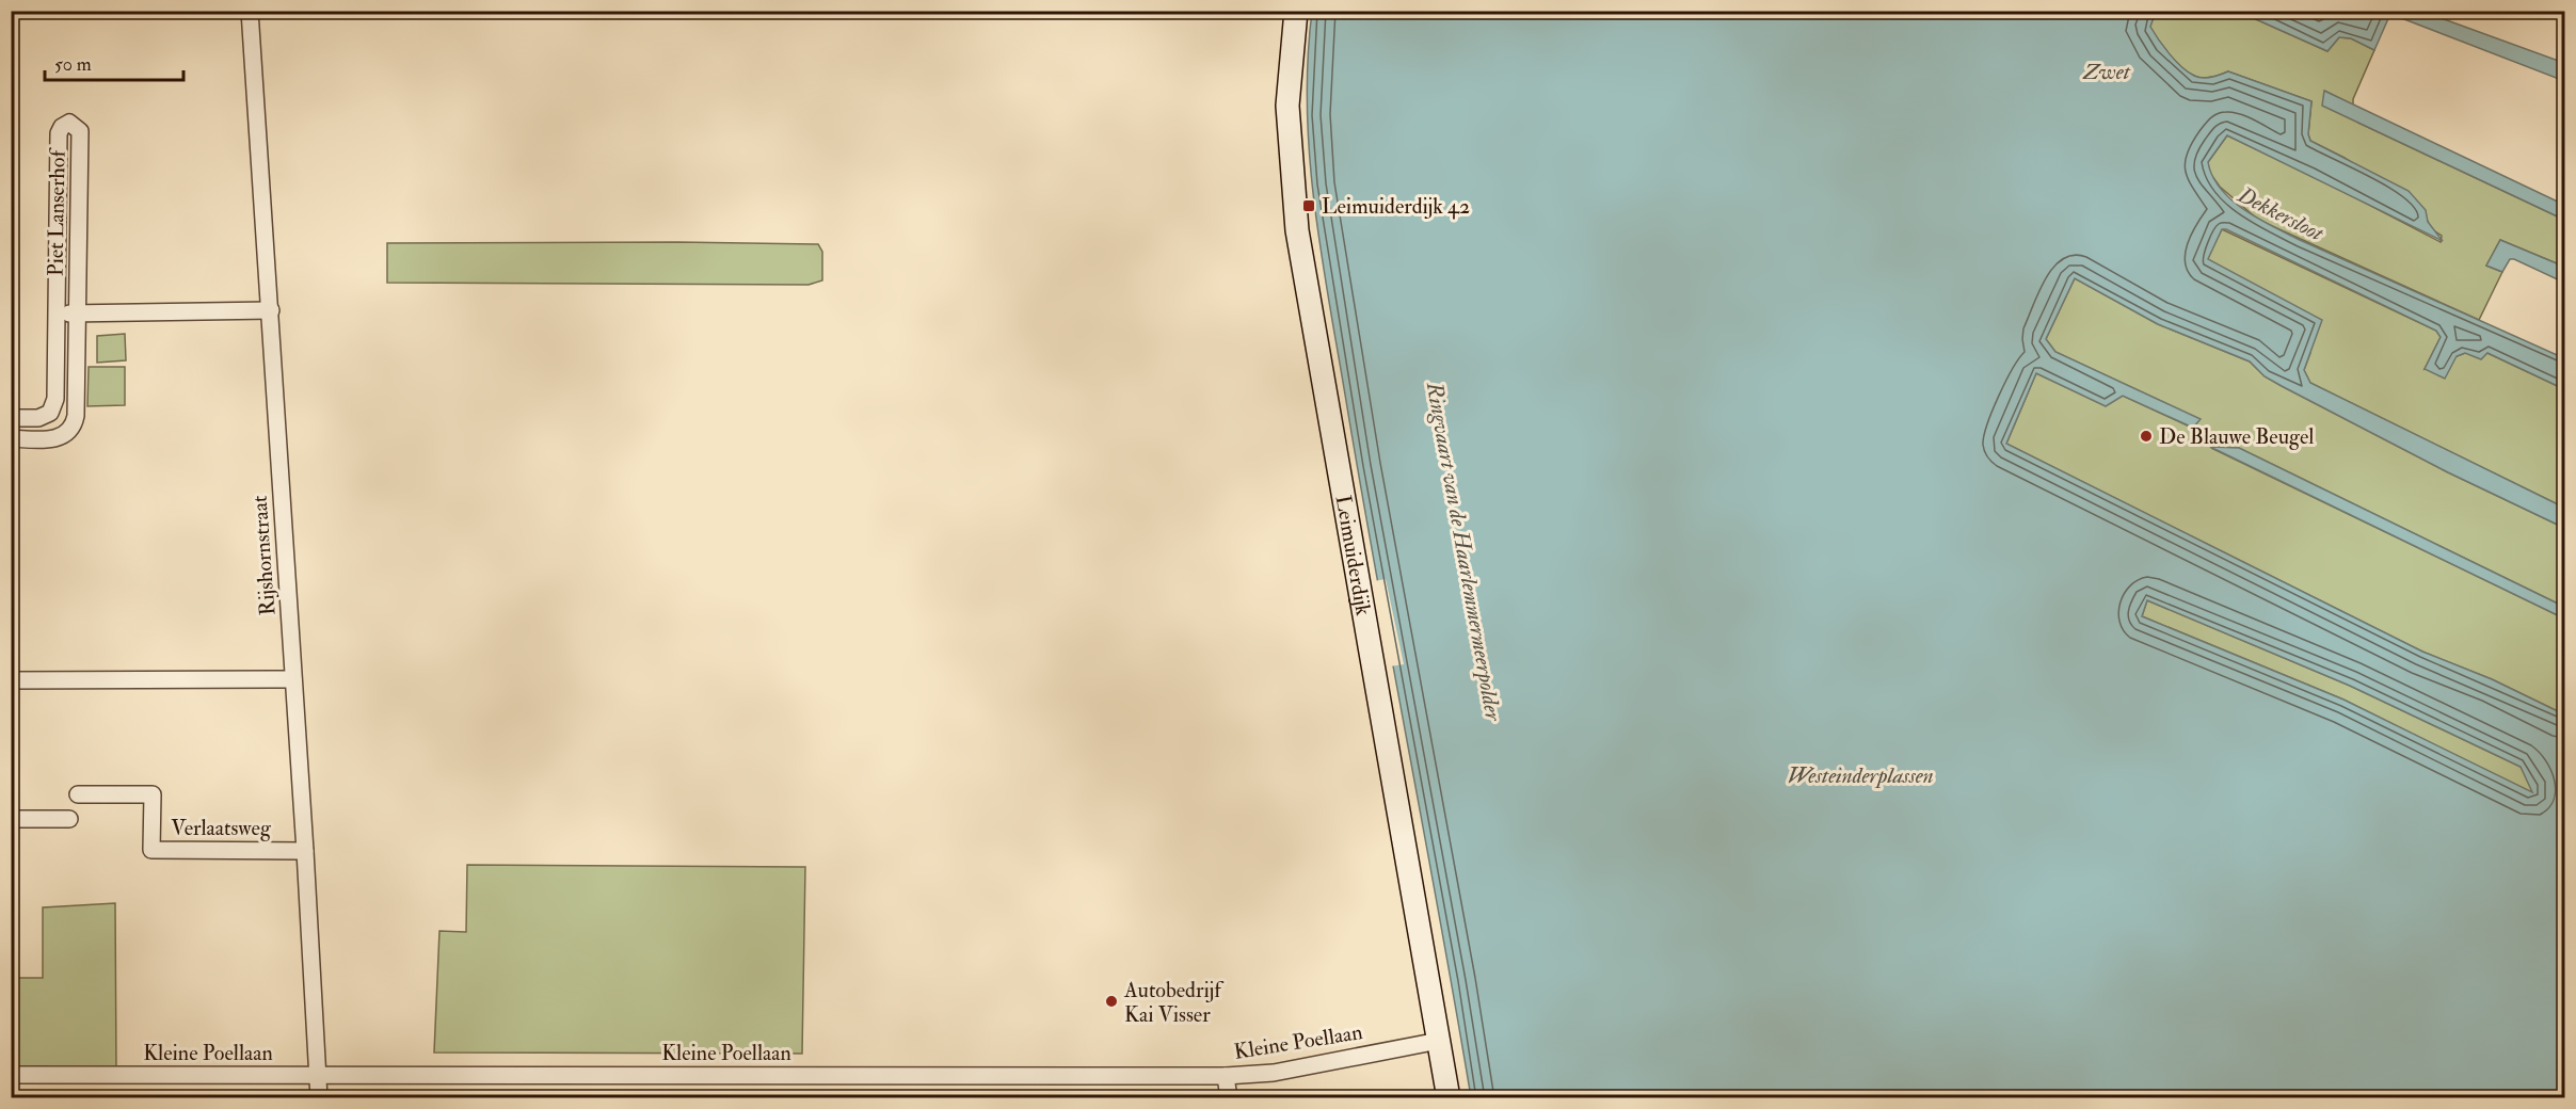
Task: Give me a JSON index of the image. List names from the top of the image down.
{
  "streets": {
    "street": [
      "Piet Lanserhof",
      "Rijshornstraat",
      "Leimuiderdijk",
      "Verlaatsweg",
      "Kleine Poellaan"
    ]
  },
  "crossings": [
    ["Rijshornstraat", "Verlaatsweg"],
    ["Rijshornstraat", "Kleine Poellaan"],
    ["Leimuiderdijk", "Kleine Poellaan"]
  ],
  "water": [
    "Zwet",
    "Dekkersloot",
    "Ringvaart van de Haarlemmermeerpolder",
    "Westeinderplassen"
  ],
  "places": {
    "transit": ["Leimuiderdijk 42"],
    "other": ["De Blauwe Beugel", "Autobedrijf Kai Visser"]
  },
  "scale_bar": "50 m"
}
